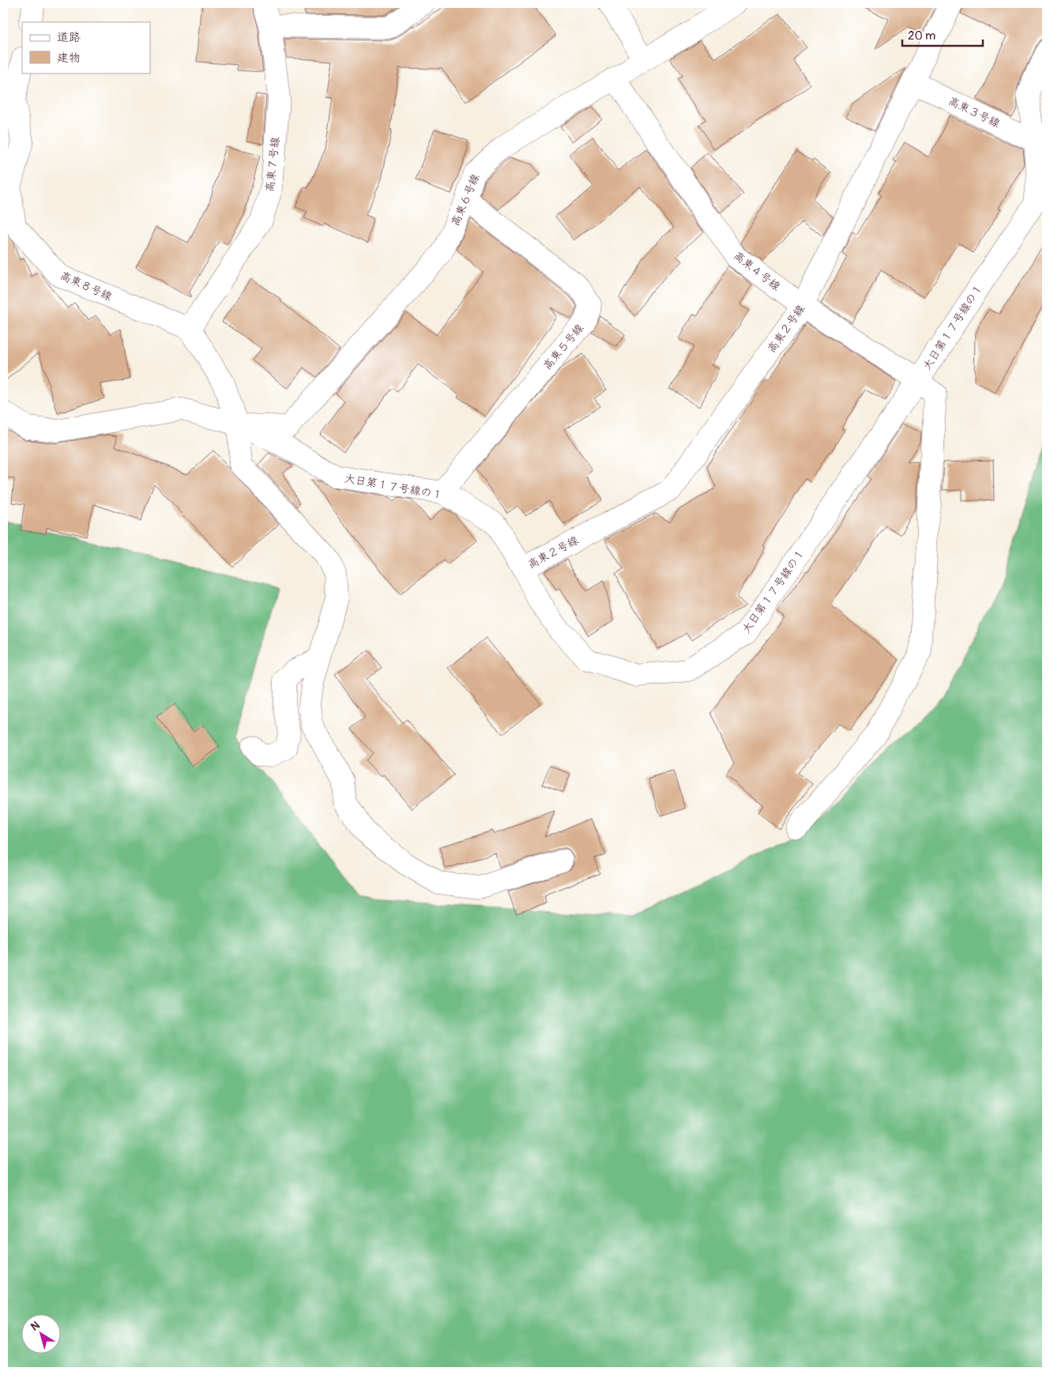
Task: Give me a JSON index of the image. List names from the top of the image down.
{
  "streets": {
    "street": [
      "高東３号線",
      "高東７号線",
      "高東６号線",
      "高東４号線",
      "高東８号線",
      "大日第１７号線の１",
      "高東２号線",
      "高東５号線"
    ]
  },
  "crossings": [
    ["高東３号線", "大日第１７号線の１"],
    ["高東３号線", "高東２号線"],
    ["高東７号線", "高東８号線"],
    ["高東６号線", "高東４号線"],
    ["高東６号線", "大日第１７号線の１"],
    ["高東６号線", "高東５号線"],
    ["高東４号線", "大日第１７号線の１"],
    ["高東４号線", "高東２号線"],
    ["大日第１７号線の１", "高東２号線"],
    ["大日第１７号線の１", "高東５号線"]
  ],
  "legend": ["道路", "建物"],
  "scale_bar": "20 m",
  "north": "top left"
}
